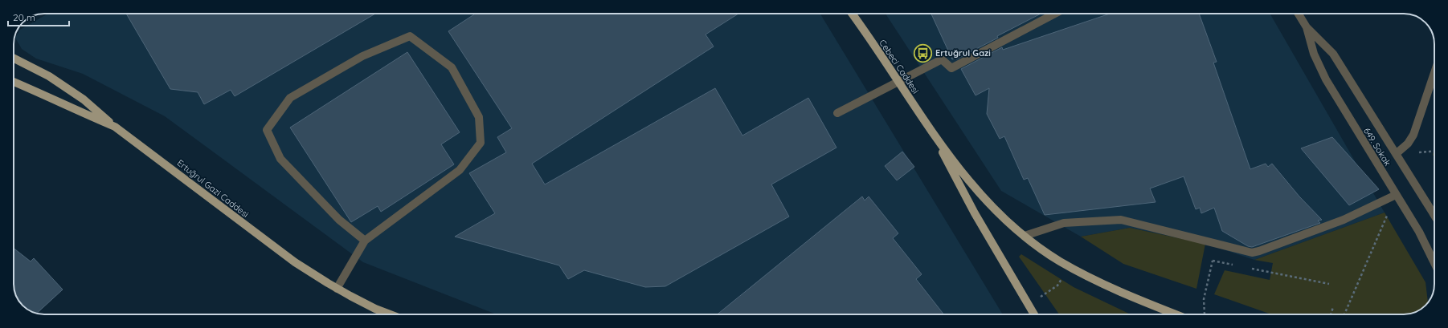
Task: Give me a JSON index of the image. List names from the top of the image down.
{
  "streets": {
    "main road": ["Cebeci Caddesi", "Ertuğrul Gazi Caddesi"],
    "street": ["649. Sokak"]
  },
  "places": {
    "bus stop": ["Ertuğrul Gazi"]
  },
  "scale_bar": "20 m"
}
